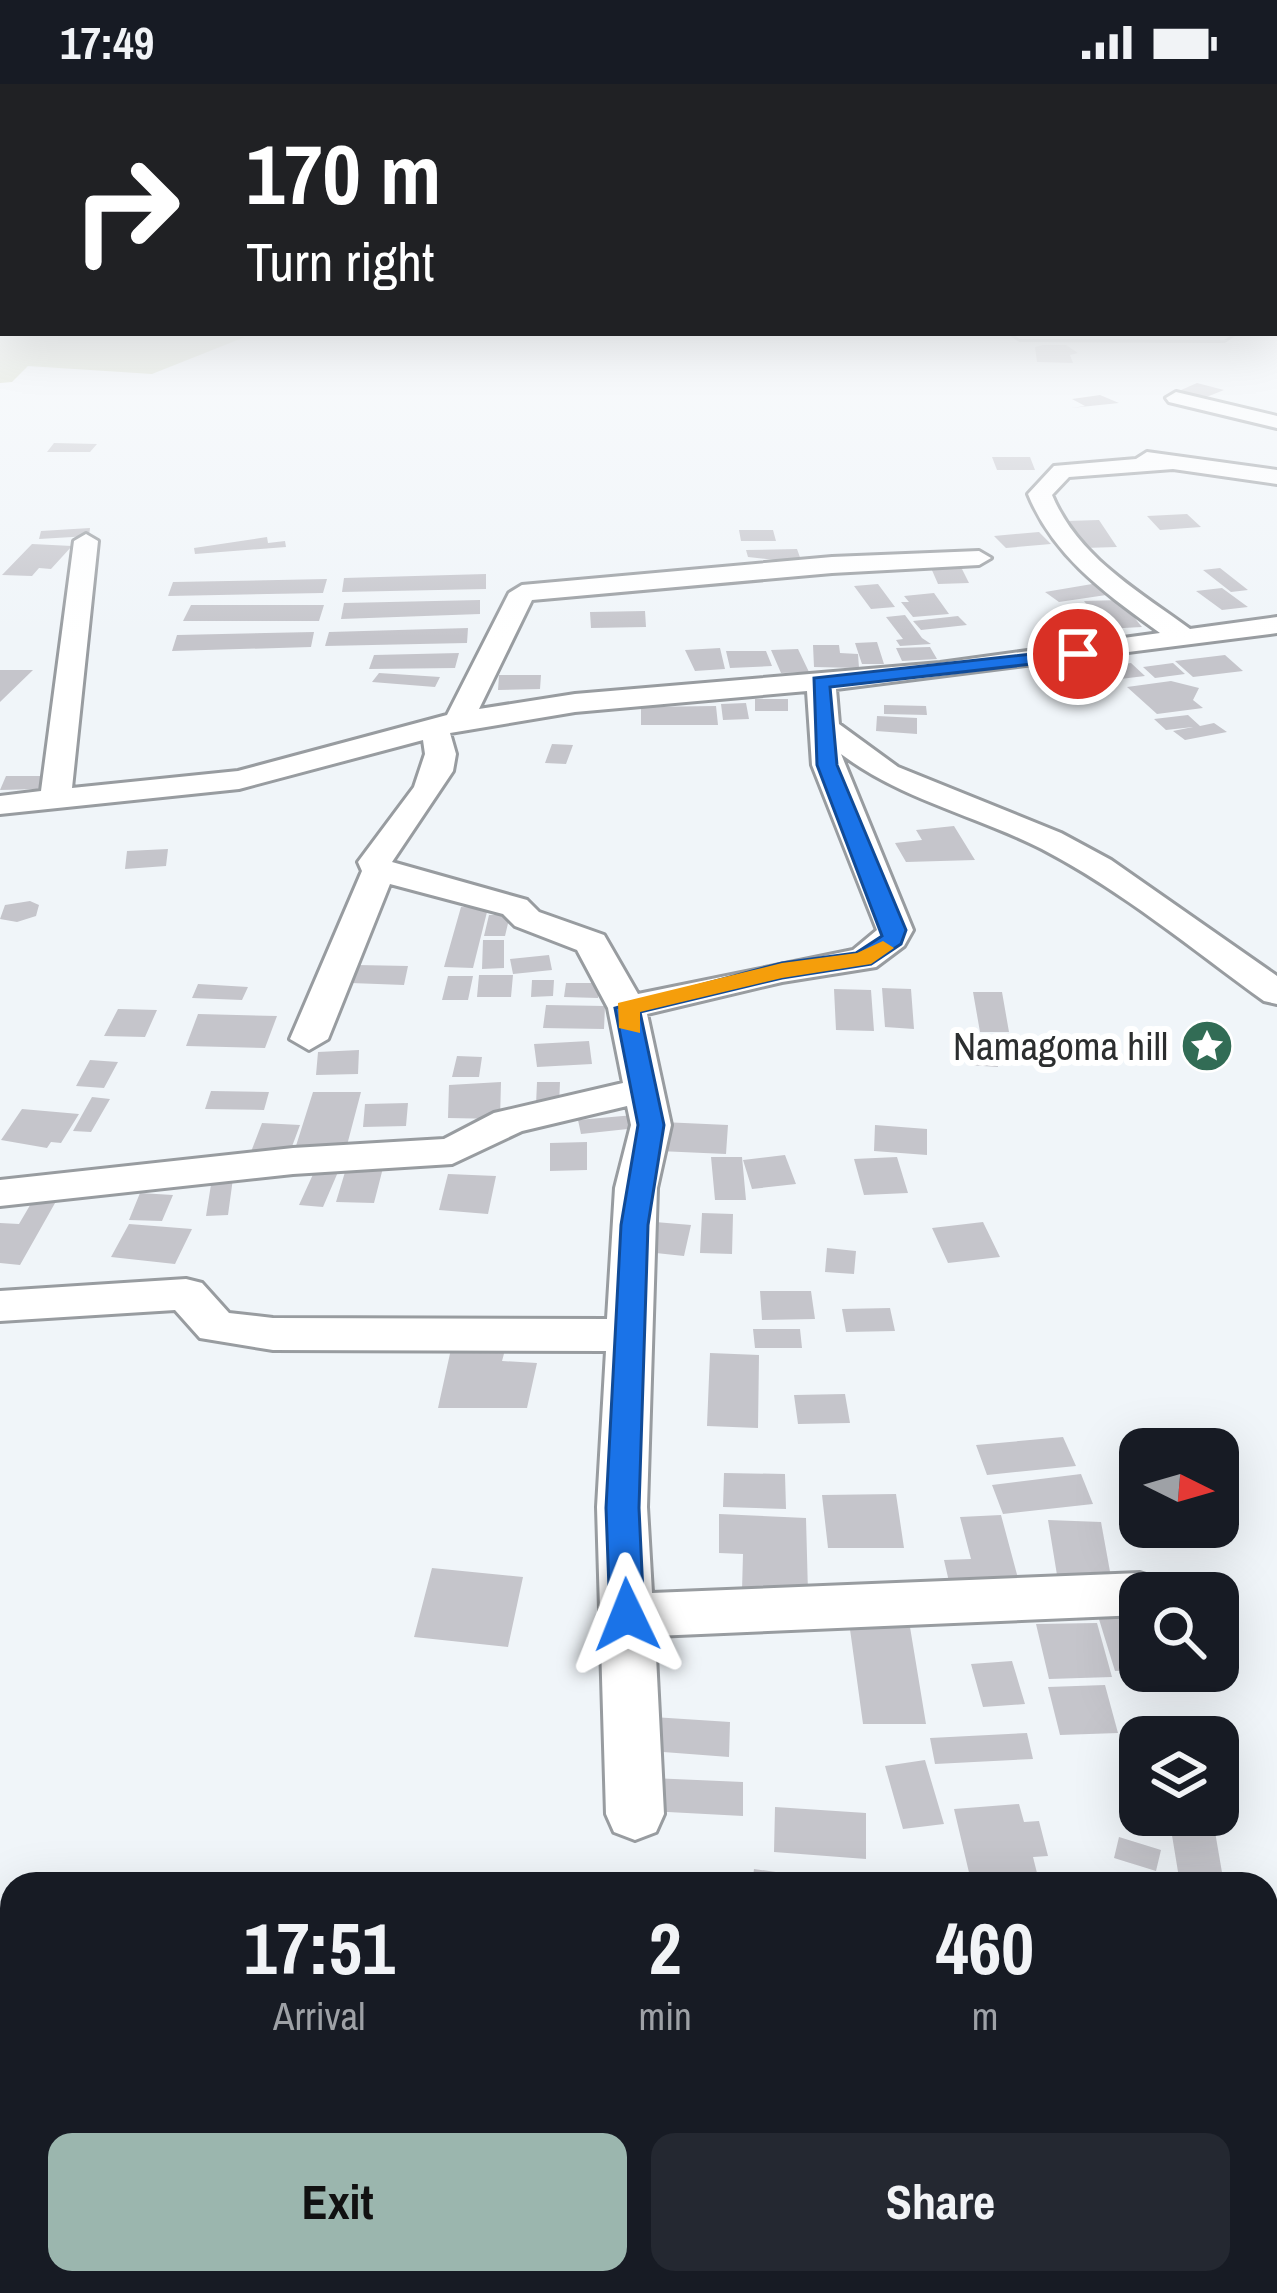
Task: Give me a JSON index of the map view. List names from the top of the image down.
{
  "places": {
    "place": ["Namagoma hill"]
  },
  "north": "right",
  "page": {
    "status": "17:49",
    "turn": ["170 m", "Turn right"],
    "eta": [
      "17:51",
      "Arrival",
      "2",
      "min",
      "460",
      "m"
    ],
    "buttons": ["Exit", "Share"]
  }
}
